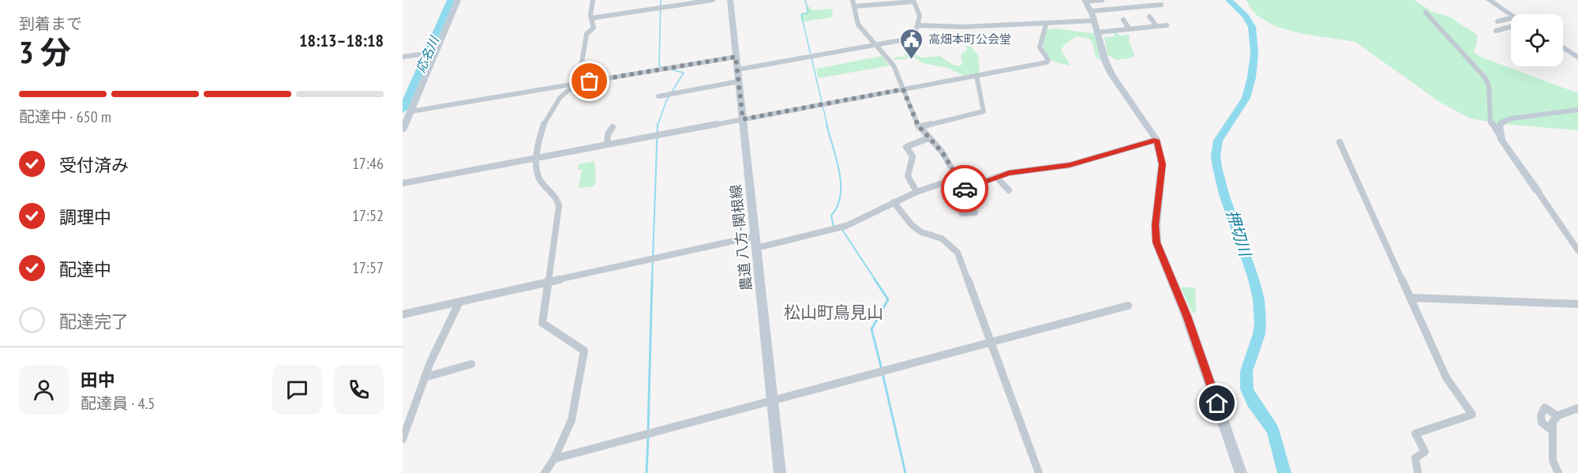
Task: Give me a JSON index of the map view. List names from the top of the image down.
{
  "streets": {
    "street": ["農道 八方-関根線"]
  },
  "districts": ["松山町鳥見山"],
  "water": ["応名川", "押切川"],
  "places": {
    "public building": ["高畑本町公会堂"]
  },
  "page": {
    "heading": ["3 分", "到着まで", "18:13–18:18"],
    "panel": ["田中", "配達員 · 4.5"],
    "bar": "配達中 · 650 m",
    "list": [
      ["受付済み", "17:46"],
      ["調理中", "17:52"],
      ["配達中", "17:57"],
      "配達完了"
    ]
  }
}
